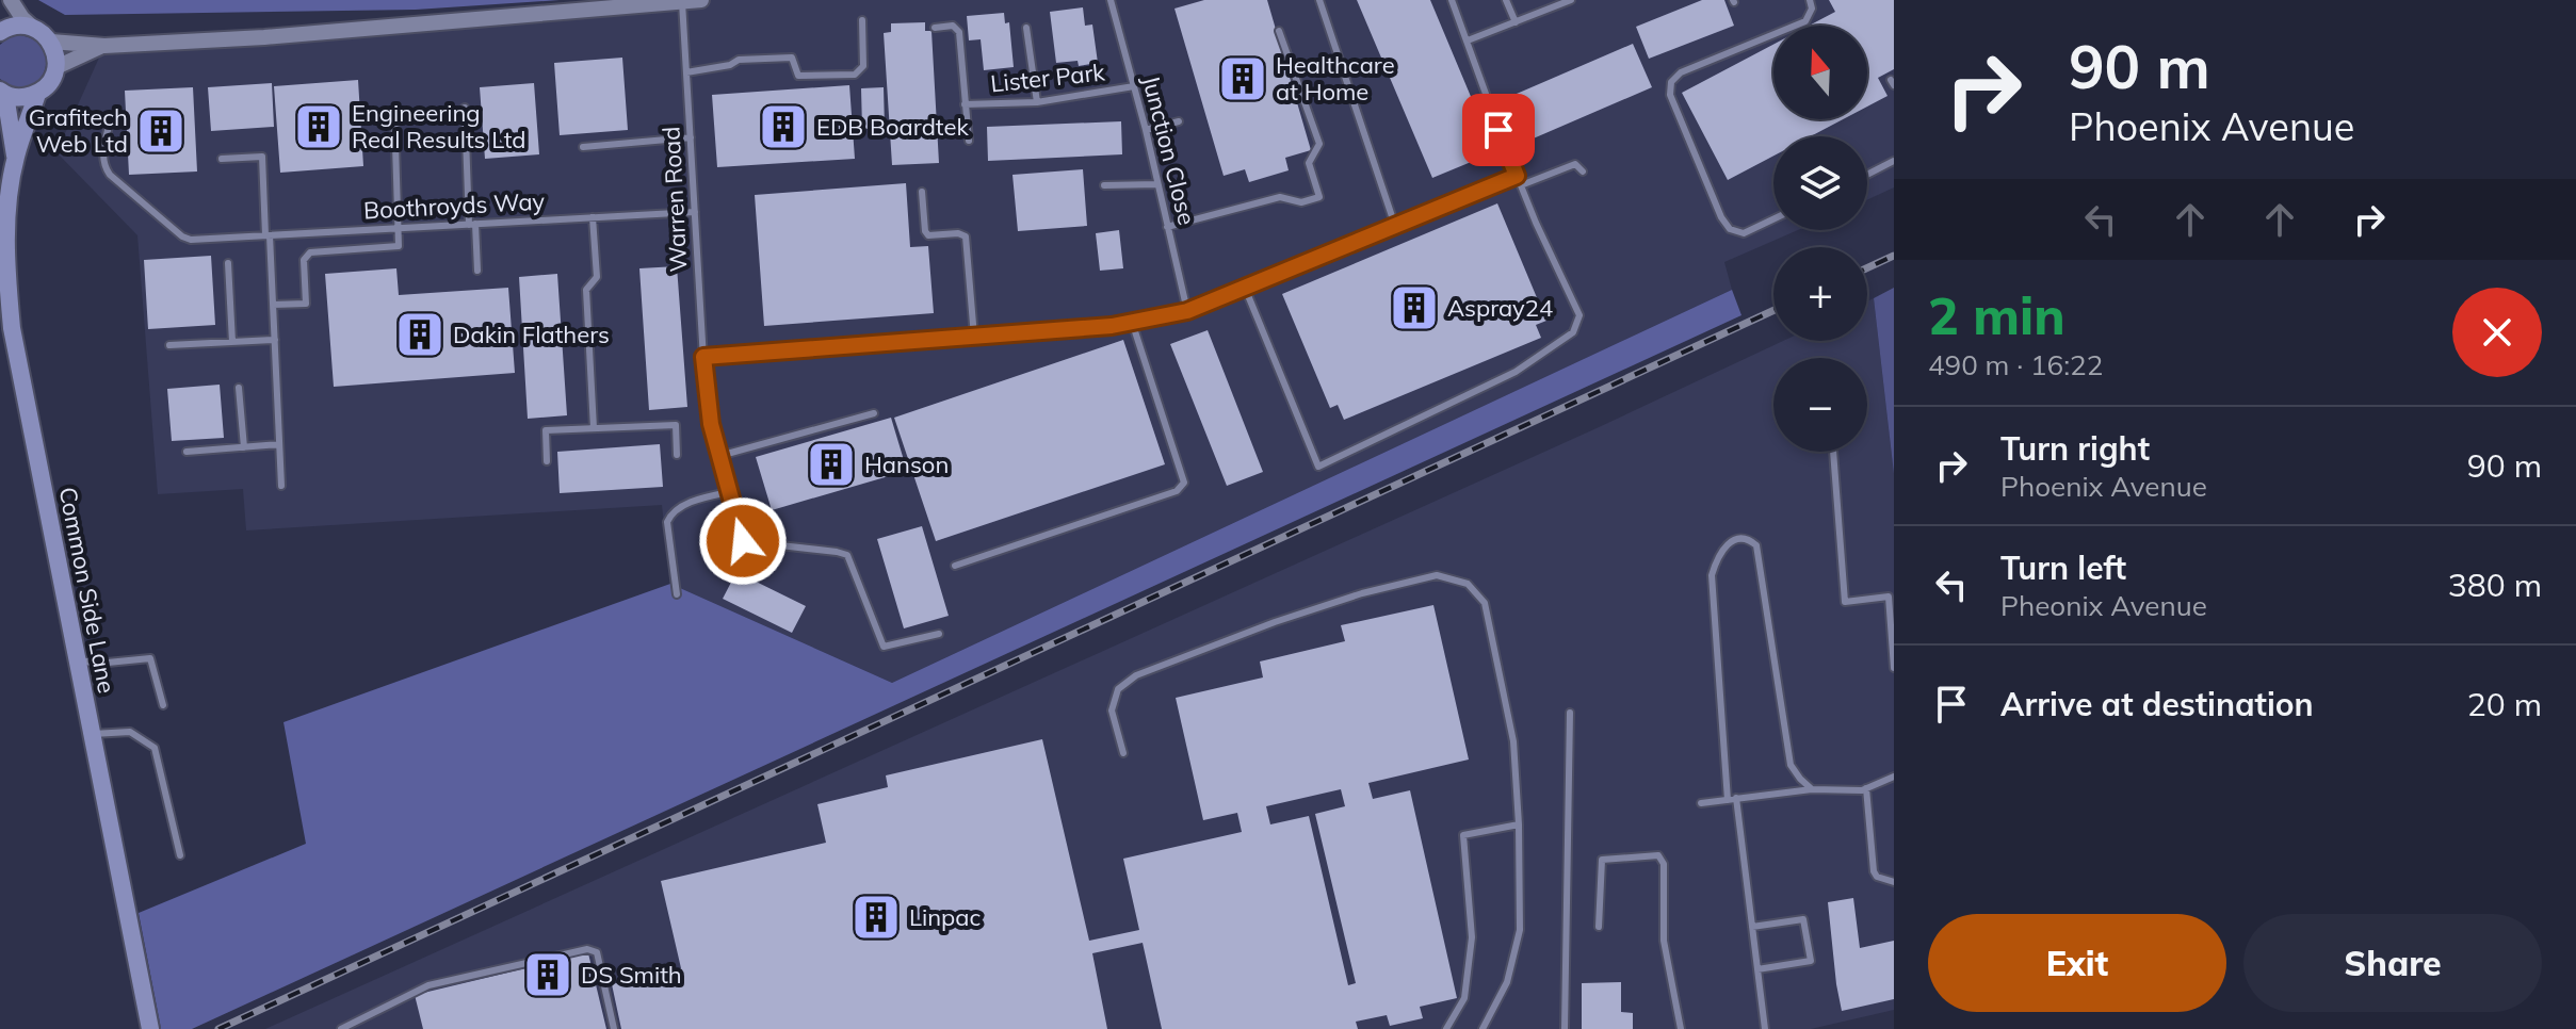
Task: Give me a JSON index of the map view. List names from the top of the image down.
{
  "streets": {
    "main road": ["Common Side Lane"],
    "lane": [
      "Lister Park",
      "Junction Close",
      "Warren Road",
      "Boothroyds Way"
    ]
  },
  "crossings": [
    ["Lister Park", "Junction Close"],
    ["Warren Road", "Boothroyds Way"]
  ],
  "places": {
    "building": [
      "Healthcare at Home",
      "Engineering Real Results Ltd",
      "EDB Boardtek",
      "Grafitech Web Ltd",
      "Aspray24",
      "Dakin Flathers",
      "Hanson",
      "Linpac",
      "DS Smith"
    ]
  },
  "north": "top",
  "page": {
    "turn": ["90 m", "Phoenix Avenue"],
    "map_buttons": ["+", "−"],
    "heading": ["2 min", "490 m · 16:22"],
    "list": [
      {
        "name": "Turn right",
        "note": "Phoenix Avenue",
        "value": "90 m"
      },
      {
        "name": "Turn left",
        "note": "Pheonix Avenue",
        "value": "380 m"
      },
      {
        "name": "Arrive at destination",
        "value": "20 m"
      }
    ],
    "buttons": ["Exit", "Share"]
  }
}
